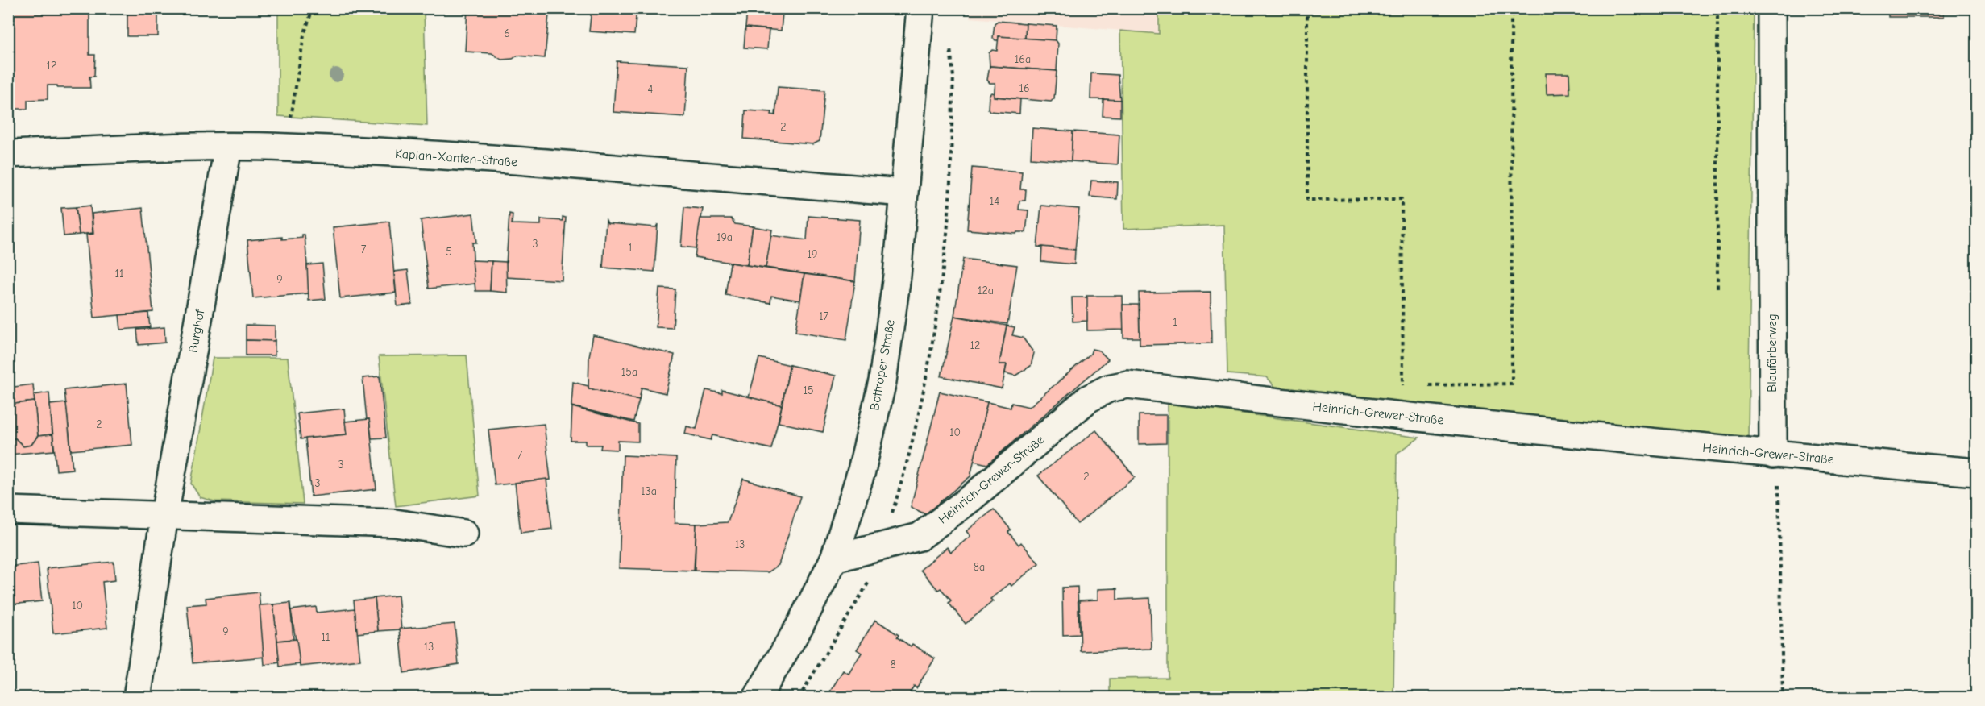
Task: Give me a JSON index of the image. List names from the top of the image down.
{
  "streets": {
    "street": [
      "Kaplan-Xanten-Straße",
      "Burghof",
      "Blaufärberweg",
      "Bottroper Straße",
      "Heinrich-Grewer-Straße"
    ]
  },
  "crossings": [
    ["Kaplan-Xanten-Straße", "Burghof"],
    ["Kaplan-Xanten-Straße", "Bottroper Straße"],
    ["Blaufärberweg", "Heinrich-Grewer-Straße"],
    ["Bottroper Straße", "Heinrich-Grewer-Straße"]
  ],
  "house_numbers": [
    "6",
    "16a",
    "12",
    "16",
    "4",
    "2",
    "14",
    "19a",
    "3",
    "1",
    "7",
    "5",
    "19",
    "11",
    "9",
    "12a",
    "17",
    "1",
    "12",
    "15a",
    "15",
    "2",
    "10",
    "7",
    "3",
    "2",
    "3",
    "13a",
    "13",
    "8a",
    "10",
    "9",
    "11",
    "13",
    "8"
  ]
}
